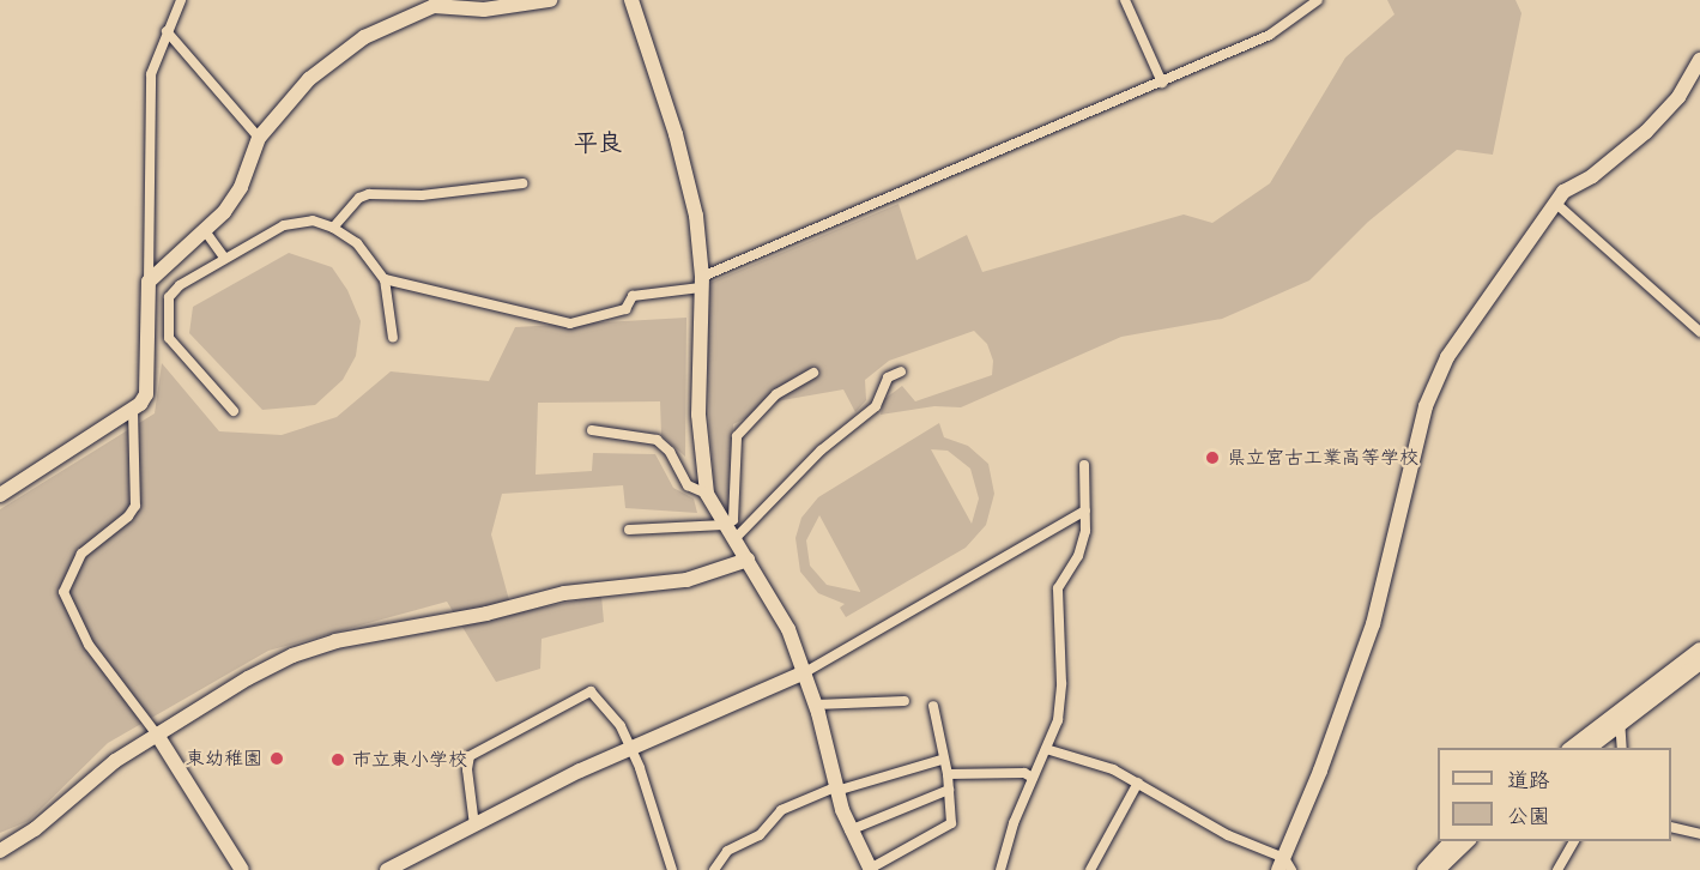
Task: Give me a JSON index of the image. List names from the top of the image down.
{
  "districts": ["平良"],
  "places": ["県立宮古工業高等学校", "東幼稚園", "市立東小学校"],
  "legend": ["道路", "公園"]
}
